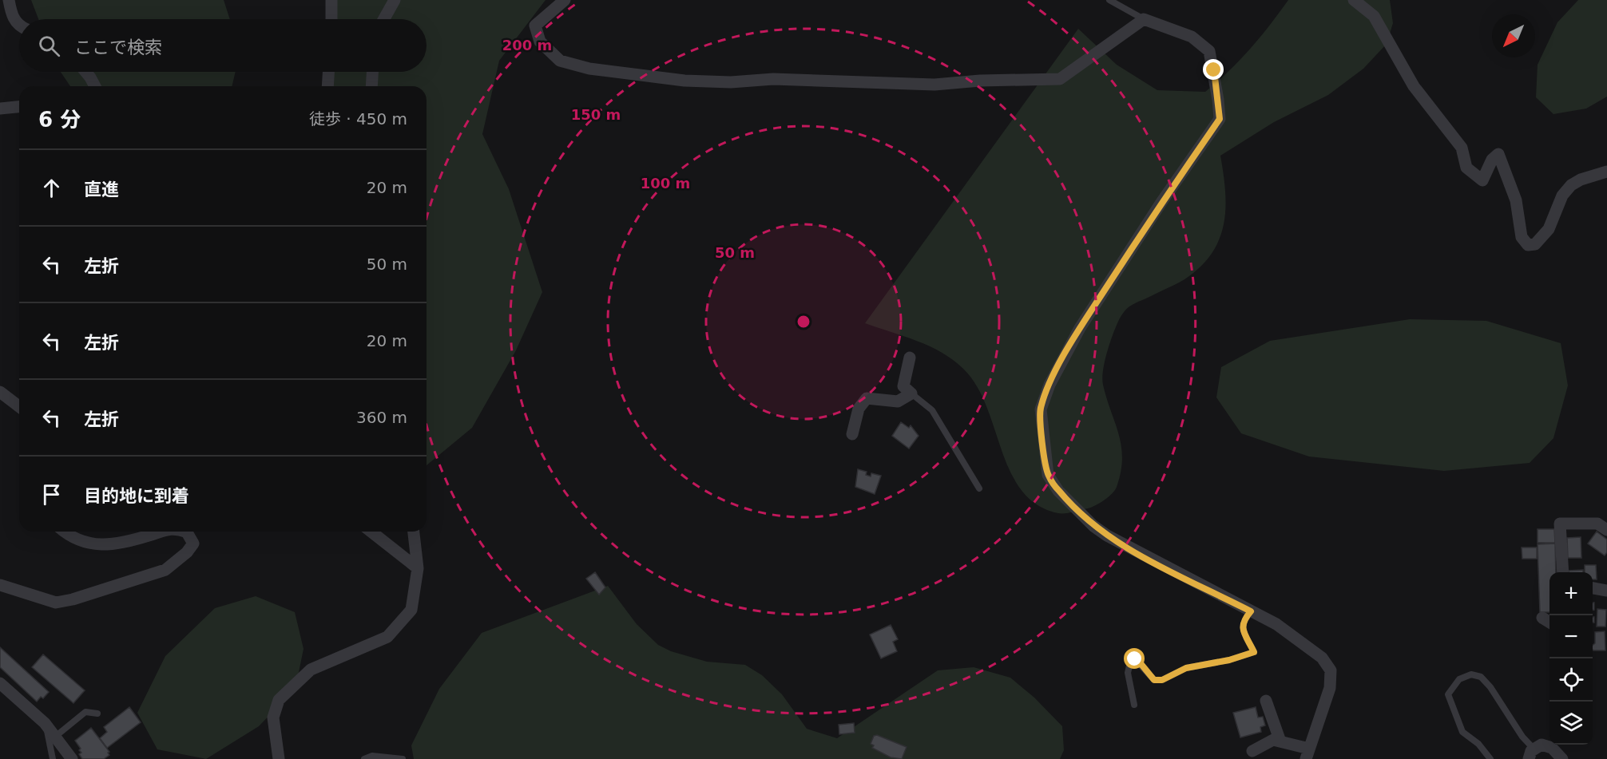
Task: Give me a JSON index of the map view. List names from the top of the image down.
{
  "north": "bottom left",
  "page": {
    "search": "ここで検索",
    "heading": ["6 分", "徒歩 · 450 m"],
    "list": [
      ["直進", "20 m"],
      ["左折", "50 m"],
      ["左折", "20 m"],
      ["左折", "360 m"],
      "目的地に到着"
    ],
    "map_buttons": ["+", "−"]
  },
  "rings": [
    "200 m",
    "150 m",
    "100 m",
    "50 m"
  ]
}
